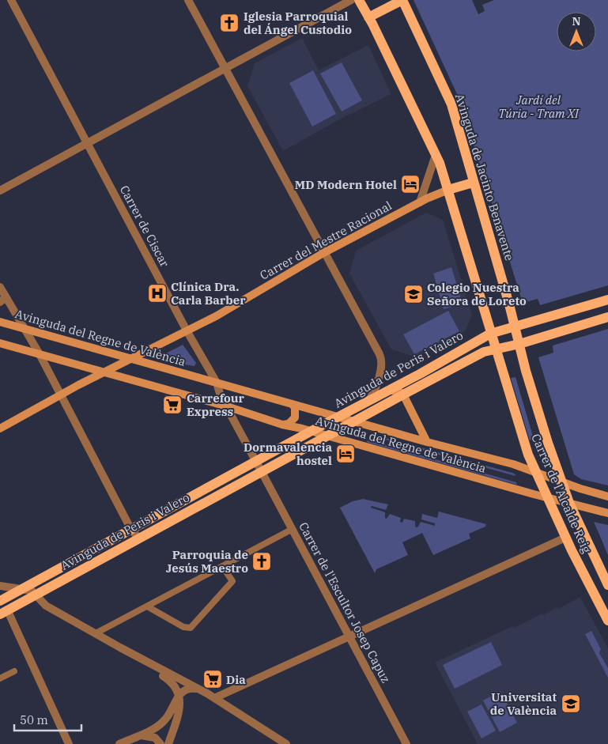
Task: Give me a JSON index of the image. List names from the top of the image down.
{
  "streets": {
    "main road": [
      "Avinguda de Jacinto Benavente",
      "Carrer del Mestre Racional",
      "Avinguda del Regne de València",
      "Avinguda de Peris i Valero",
      "Carrer de l'Alcalde Reig"
    ],
    "street": ["Carrer de Ciscar", "Carrer de l'Escultor Josep Capuz"]
  },
  "crossings": [
    ["Avinguda de Jacinto Benavente", "Avinguda de Peris i Valero"],
    ["Avinguda de Jacinto Benavente", "Carrer de l'Alcalde Reig"],
    ["Carrer de Ciscar", "Carrer del Mestre Racional"],
    ["Carrer de Ciscar", "Avinguda del Regne de València"],
    ["Carrer del Mestre Racional", "Avinguda del Regne de València"],
    ["Avinguda del Regne de València", "Avinguda de Peris i Valero"],
    ["Avinguda del Regne de València", "Carrer de l'Alcalde Reig"],
    ["Avinguda de Peris i Valero", "Carrer de l'Alcalde Reig"],
    ["Avinguda de Peris i Valero", "Carrer de l'Escultor Josep Capuz"]
  ],
  "parks": ["Jardí del Túria - Tram XI"],
  "places": {
    "church": ["Iglesia Parroquial del Ángel Custodio", "Parroquia de Jesús Maestro"],
    "hotel": ["MD Modern Hotel", "Dormavalencia hostel"],
    "hospital": ["Clínica Dra. Carla Barber"],
    "school or university": ["Colegio Nuestra Señora de Loreto", "Universitat de València"],
    "supermarket": ["Carrefour Express", "Dia"]
  },
  "scale_bar": "50 m",
  "north": "top"
}
